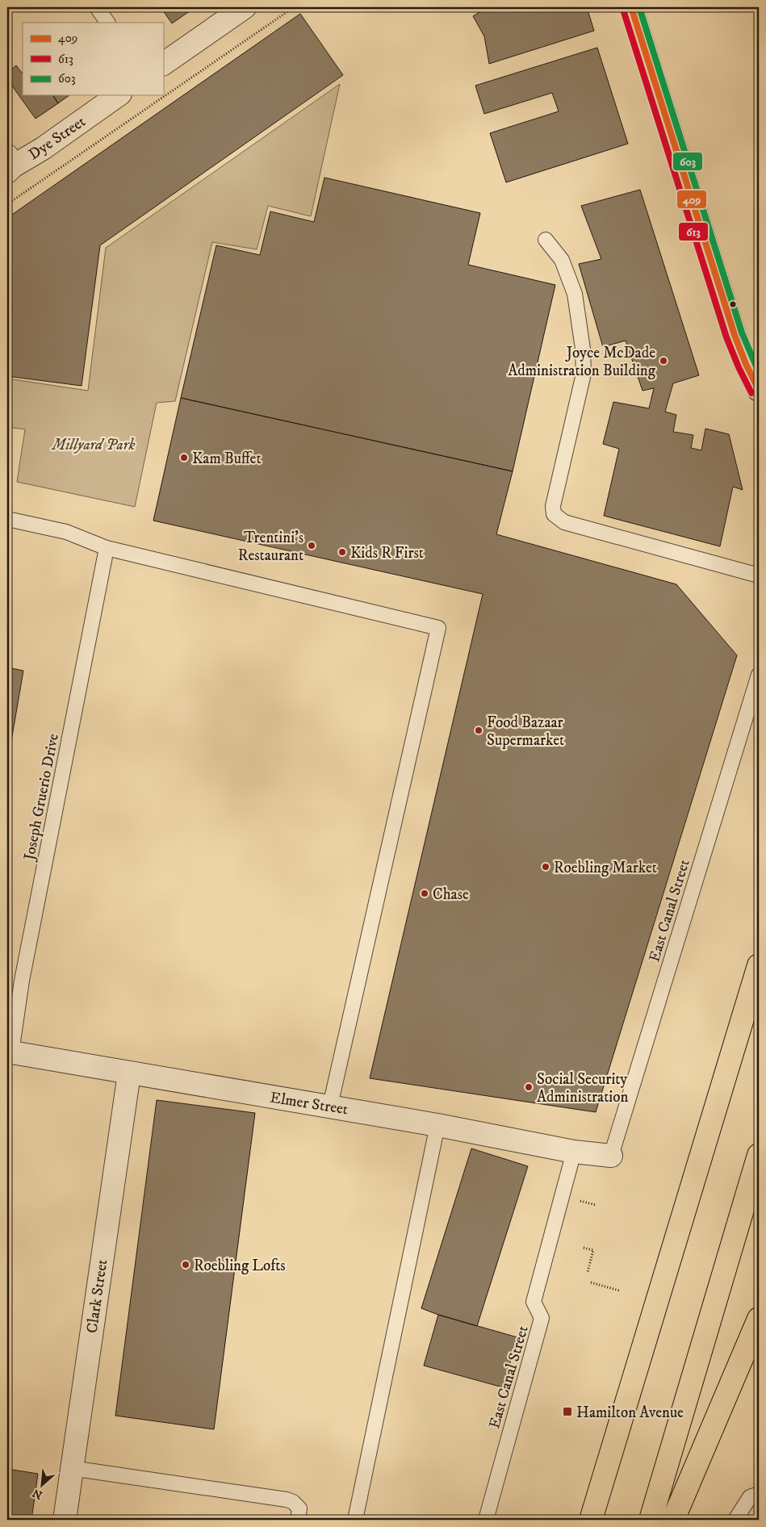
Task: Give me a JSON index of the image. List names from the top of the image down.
{
  "streets": {
    "street": ["Dye Street", "Elmer Street", "Clark Street"],
    "lane": ["Joseph Gruerio Drive", "East Canal Street"]
  },
  "crossings": [
    ["Joseph Gruerio Drive", "Elmer Street"],
    ["East Canal Street", "Elmer Street"],
    ["Elmer Street", "Clark Street"]
  ],
  "parks": ["Millyard Park"],
  "places": {
    "other": [
      "Joyce McDade Administration Building",
      "Kam Buffet",
      "Trentini's Restaurant",
      "Kids R First",
      "Food Bazaar Supermarket",
      "Roebling Market",
      "Chase",
      "Social Security Administration",
      "Roebling Lofts"
    ],
    "transit": ["Hamilton Avenue"]
  },
  "lines": ["transit line 409", "transit line 603", "transit line 613"],
  "legend": ["409", "613", "603"],
  "north": "bottom left"
}
